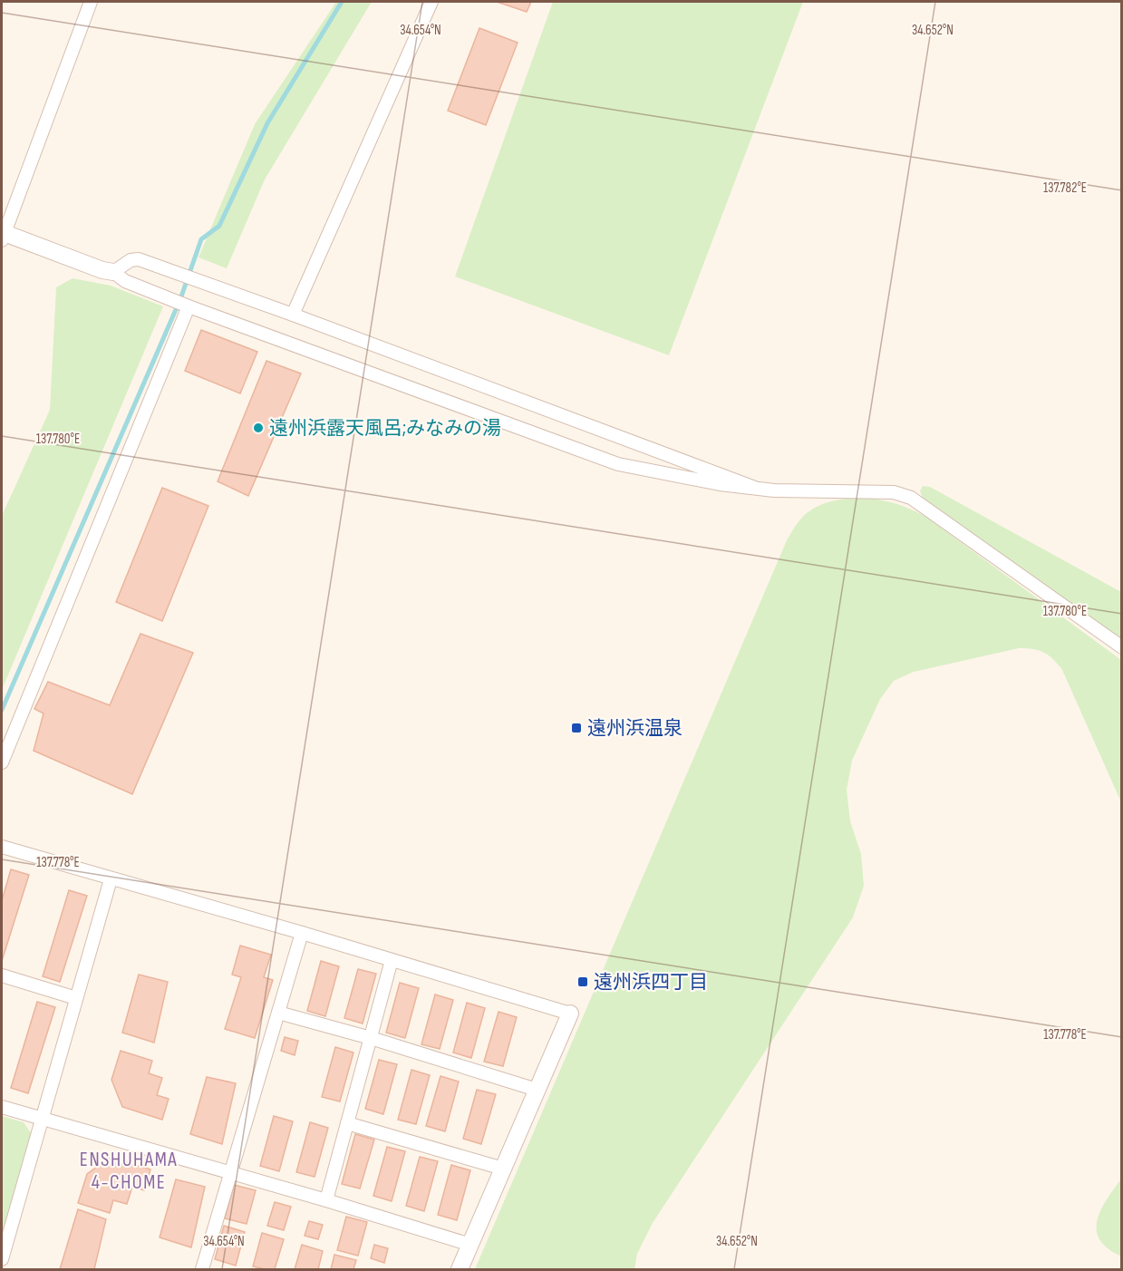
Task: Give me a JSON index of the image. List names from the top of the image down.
{
  "districts": ["ENSHUHAMA 4-CHOME"],
  "places": {
    "other": ["遠州浜露天風呂;みなみの湯"],
    "transit": ["遠州浜温泉", "遠州浜四丁目"]
  },
  "coordinates": [
    "34.654°N",
    "34.652°N",
    "137.782°E",
    "137.780°E",
    "137.778°E"
  ]
}
